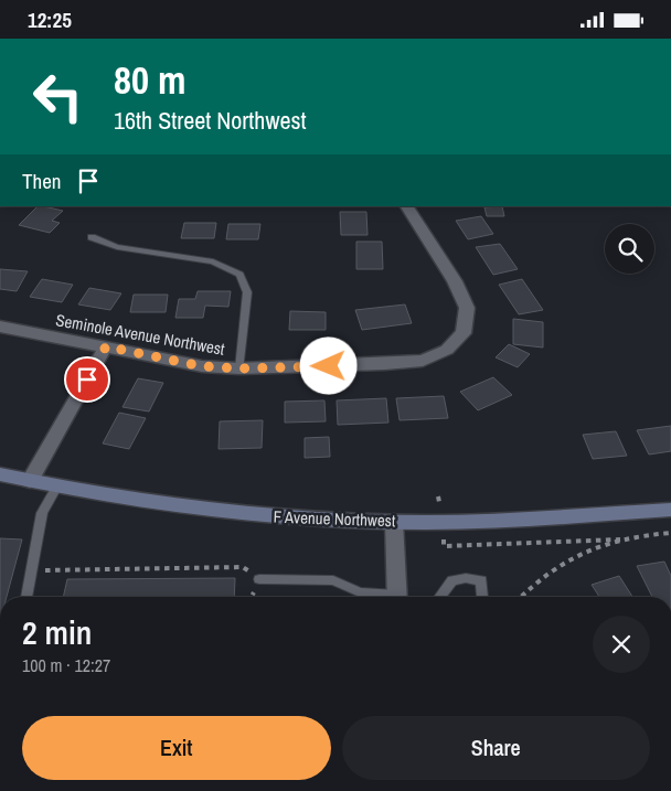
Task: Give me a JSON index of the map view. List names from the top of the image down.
{
  "streets": {
    "main road": ["F Avenue Northwest"],
    "street": ["Seminole Avenue Northwest"]
  },
  "page": {
    "status": "12:25",
    "turn": ["80 m", "16th Street Northwest"],
    "then": "Then",
    "heading": ["2 min", "100 m · 12:27"],
    "buttons": ["Exit", "Share"]
  }
}
